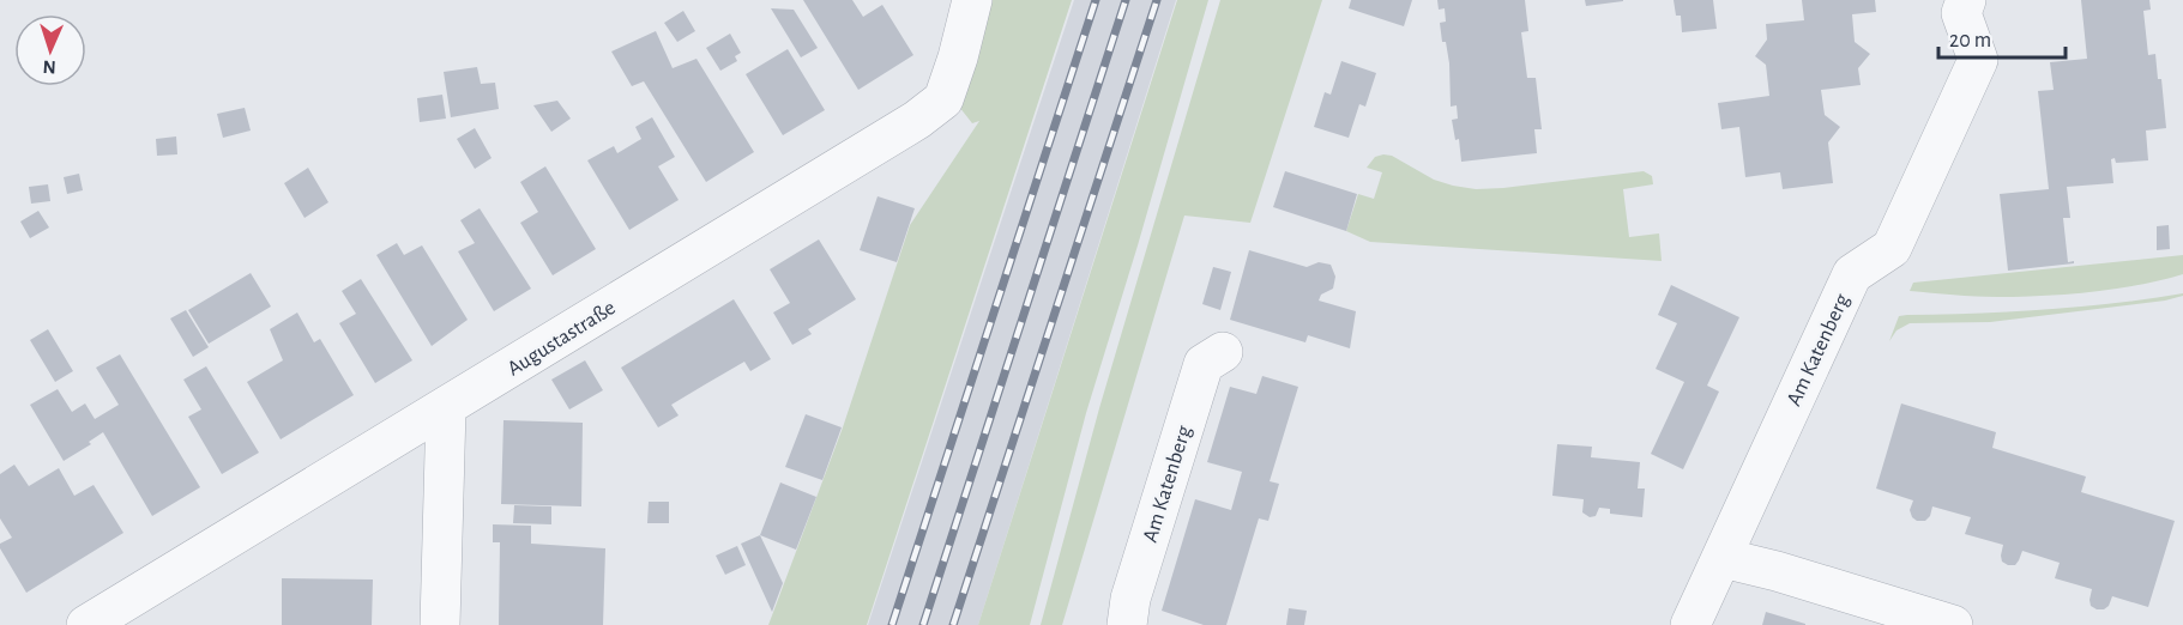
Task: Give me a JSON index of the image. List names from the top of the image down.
{
  "streets": {
    "street": ["Augustastraße", "Am Katenberg"]
  },
  "scale_bar": "20 m",
  "north": "bottom"
}
